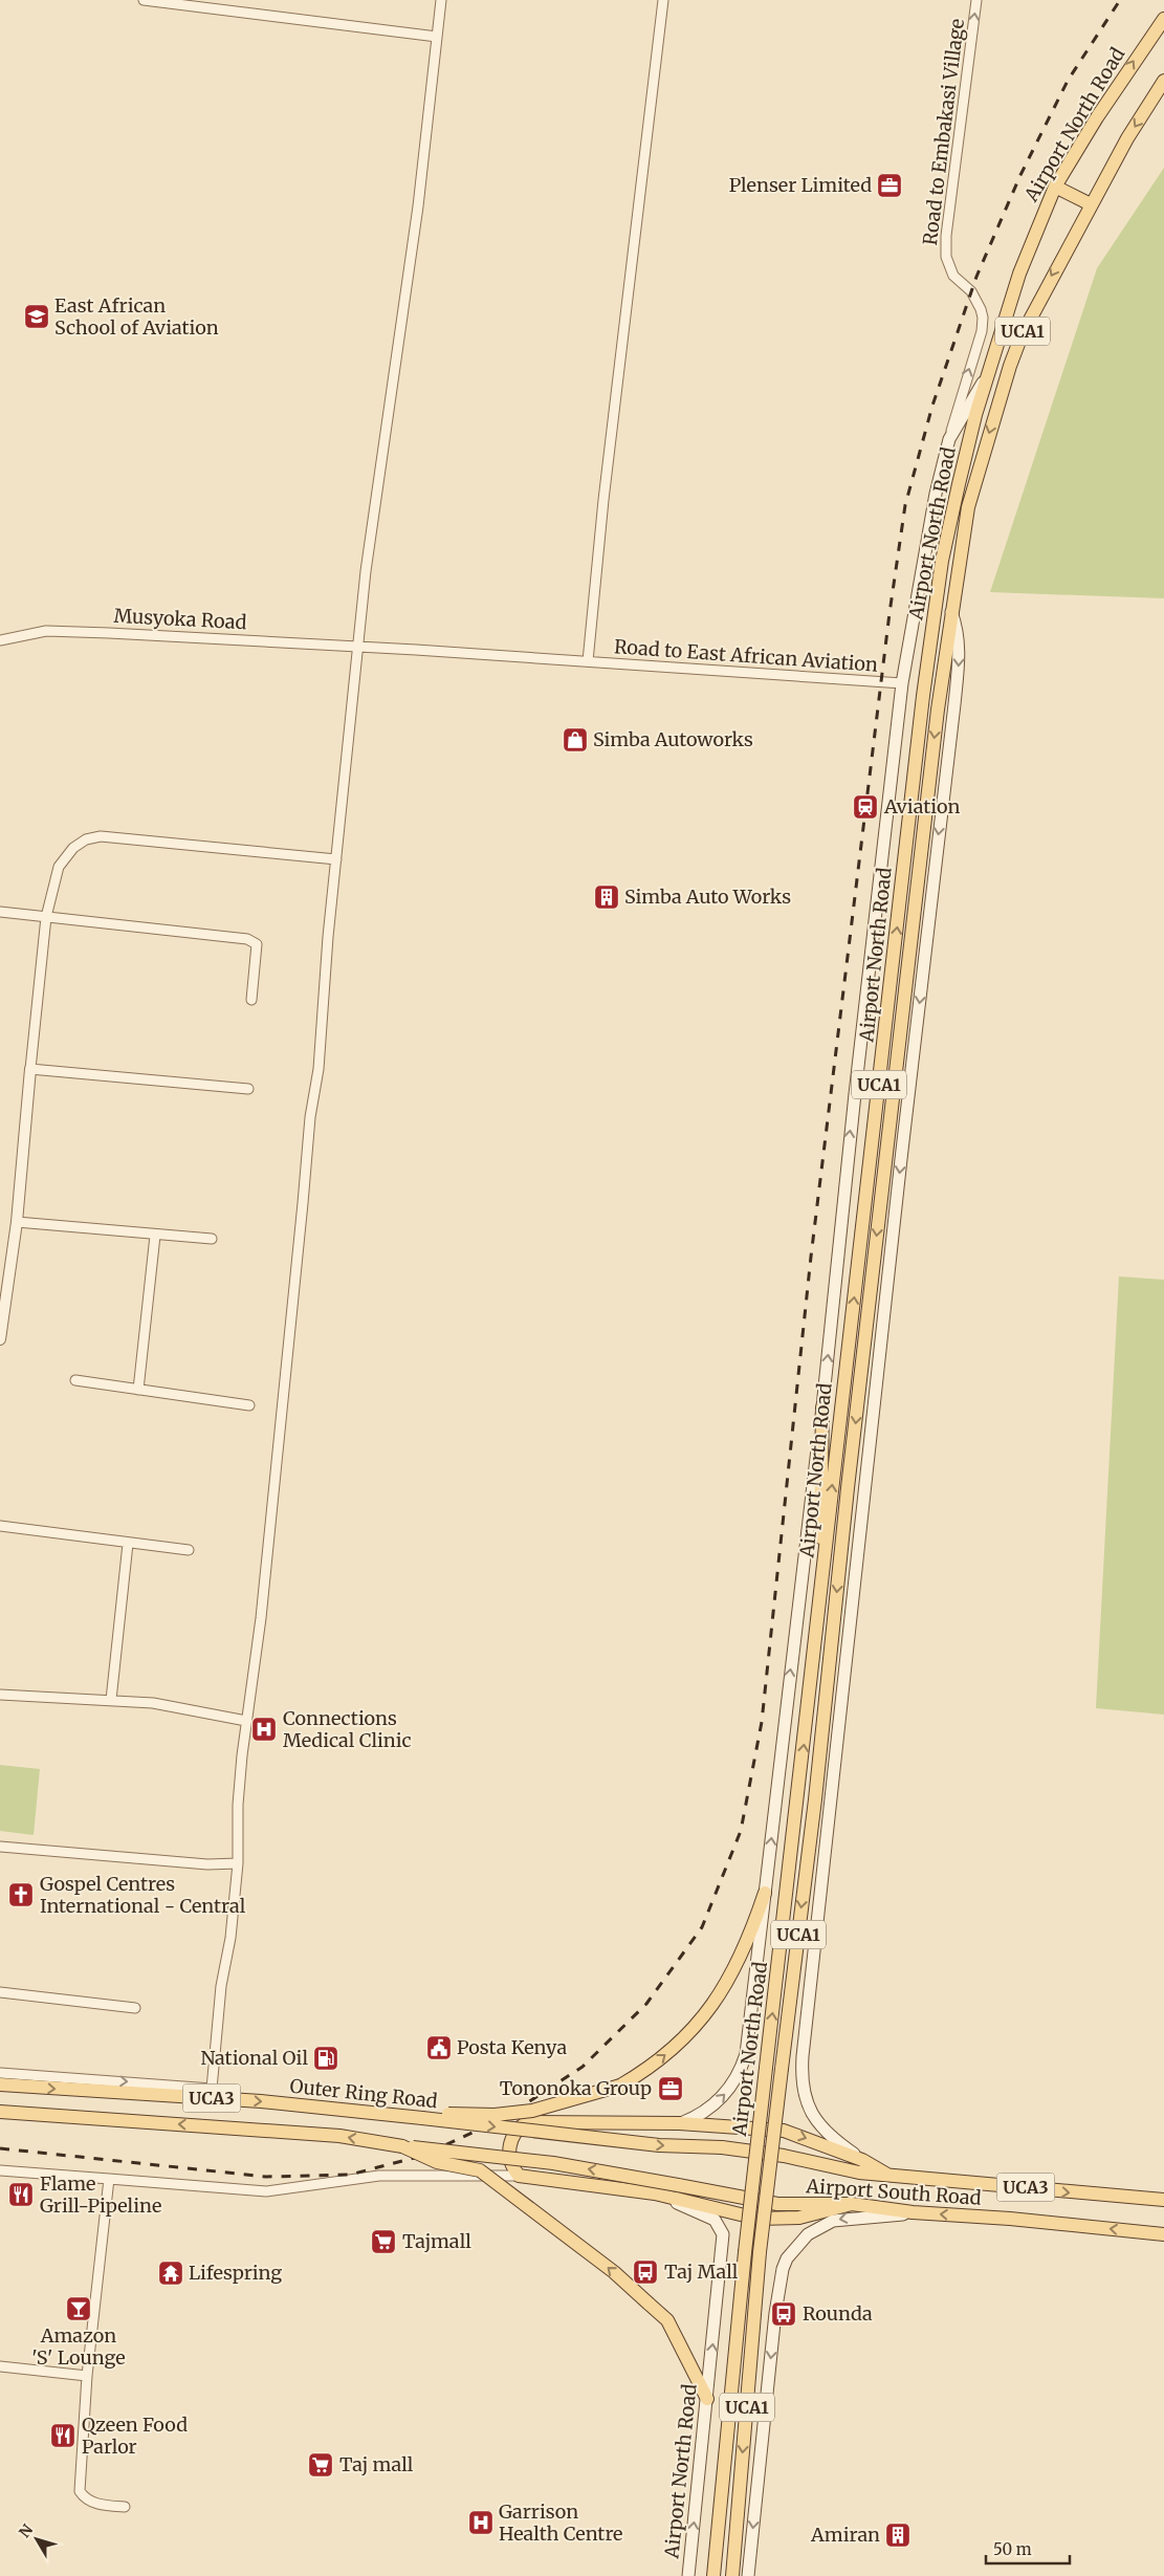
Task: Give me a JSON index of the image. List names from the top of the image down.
{
  "streets": {
    "main road": [
      "Airport North Road",
      "UCA1",
      "Outer Ring Road",
      "UCA3",
      "Airport South Road"
    ],
    "street": ["Road to Embakasi Village", "Musyoka Road", "Road to East African Aviation"]
  },
  "crossings": [
    ["Airport North Road", "Road to Embakasi Village"],
    ["Airport North Road", "UCA1"],
    ["Airport North Road", "Road to East African Aviation"],
    ["UCA1", "Airport South Road"],
    ["Musyoka Road", "Road to East African Aviation"],
    ["Outer Ring Road", "Airport South Road"],
    ["UCA3", "Airport South Road"]
  ],
  "one_way": ["Road to Embakasi Village"],
  "places": {
    "office": ["Plenser Limited", "Tononoka Group"],
    "school or university": ["East African School of Aviation"],
    "shop": ["Simba Autoworks"],
    "station": ["Aviation"],
    "building": ["Simba Auto Works", "Amiran"],
    "hospital": ["Connections Medical Clinic", "Garrison Health Centre"],
    "church": ["Gospel Centres International - Central"],
    "public building": ["Posta Kenya"],
    "fuel station": ["National Oil"],
    "restaurant": ["Flame Grill-Pipeline", "Qzeen Food Parlor"],
    "supermarket": ["Tajmall", "Taj mall"],
    "bus stop": ["Taj Mall", "Rounda"],
    "temple": ["Lifespring"],
    "bar": ["Amazon 'S' Lounge"]
  },
  "scale_bar": "50 m",
  "north": "top left"
}
